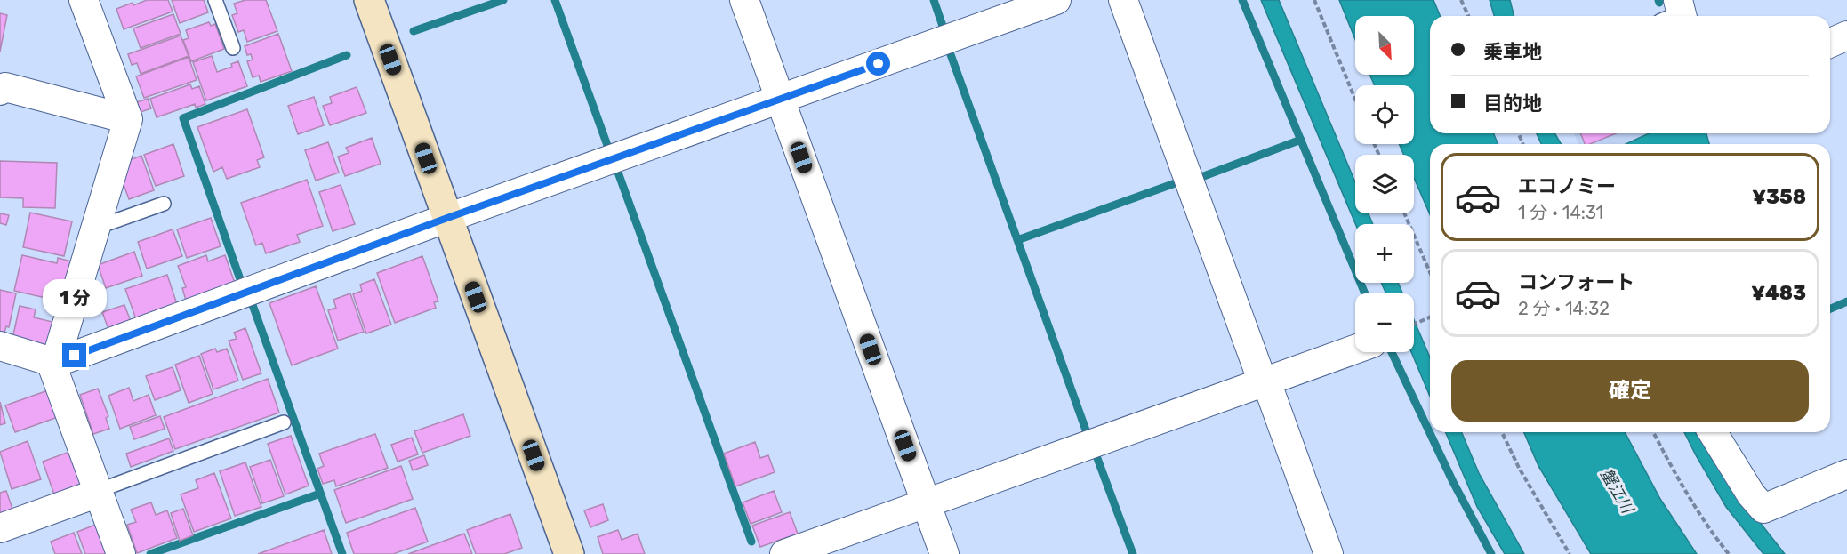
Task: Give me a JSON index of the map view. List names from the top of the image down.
{
  "water": ["蟹江川"],
  "north": "bottom right",
  "page": {
    "map_buttons": ["+", "−"],
    "banner": ["乗車地", "目的地"],
    "list": [
      {
        "name": "エコノミー",
        "note": "1 分 · 14:31",
        "value": "¥358"
      },
      {
        "name": "コンフォート",
        "note": "2 分 · 14:32",
        "value": "¥483"
      }
    ],
    "bubble": "1 分",
    "buttons": "確定"
  }
}
